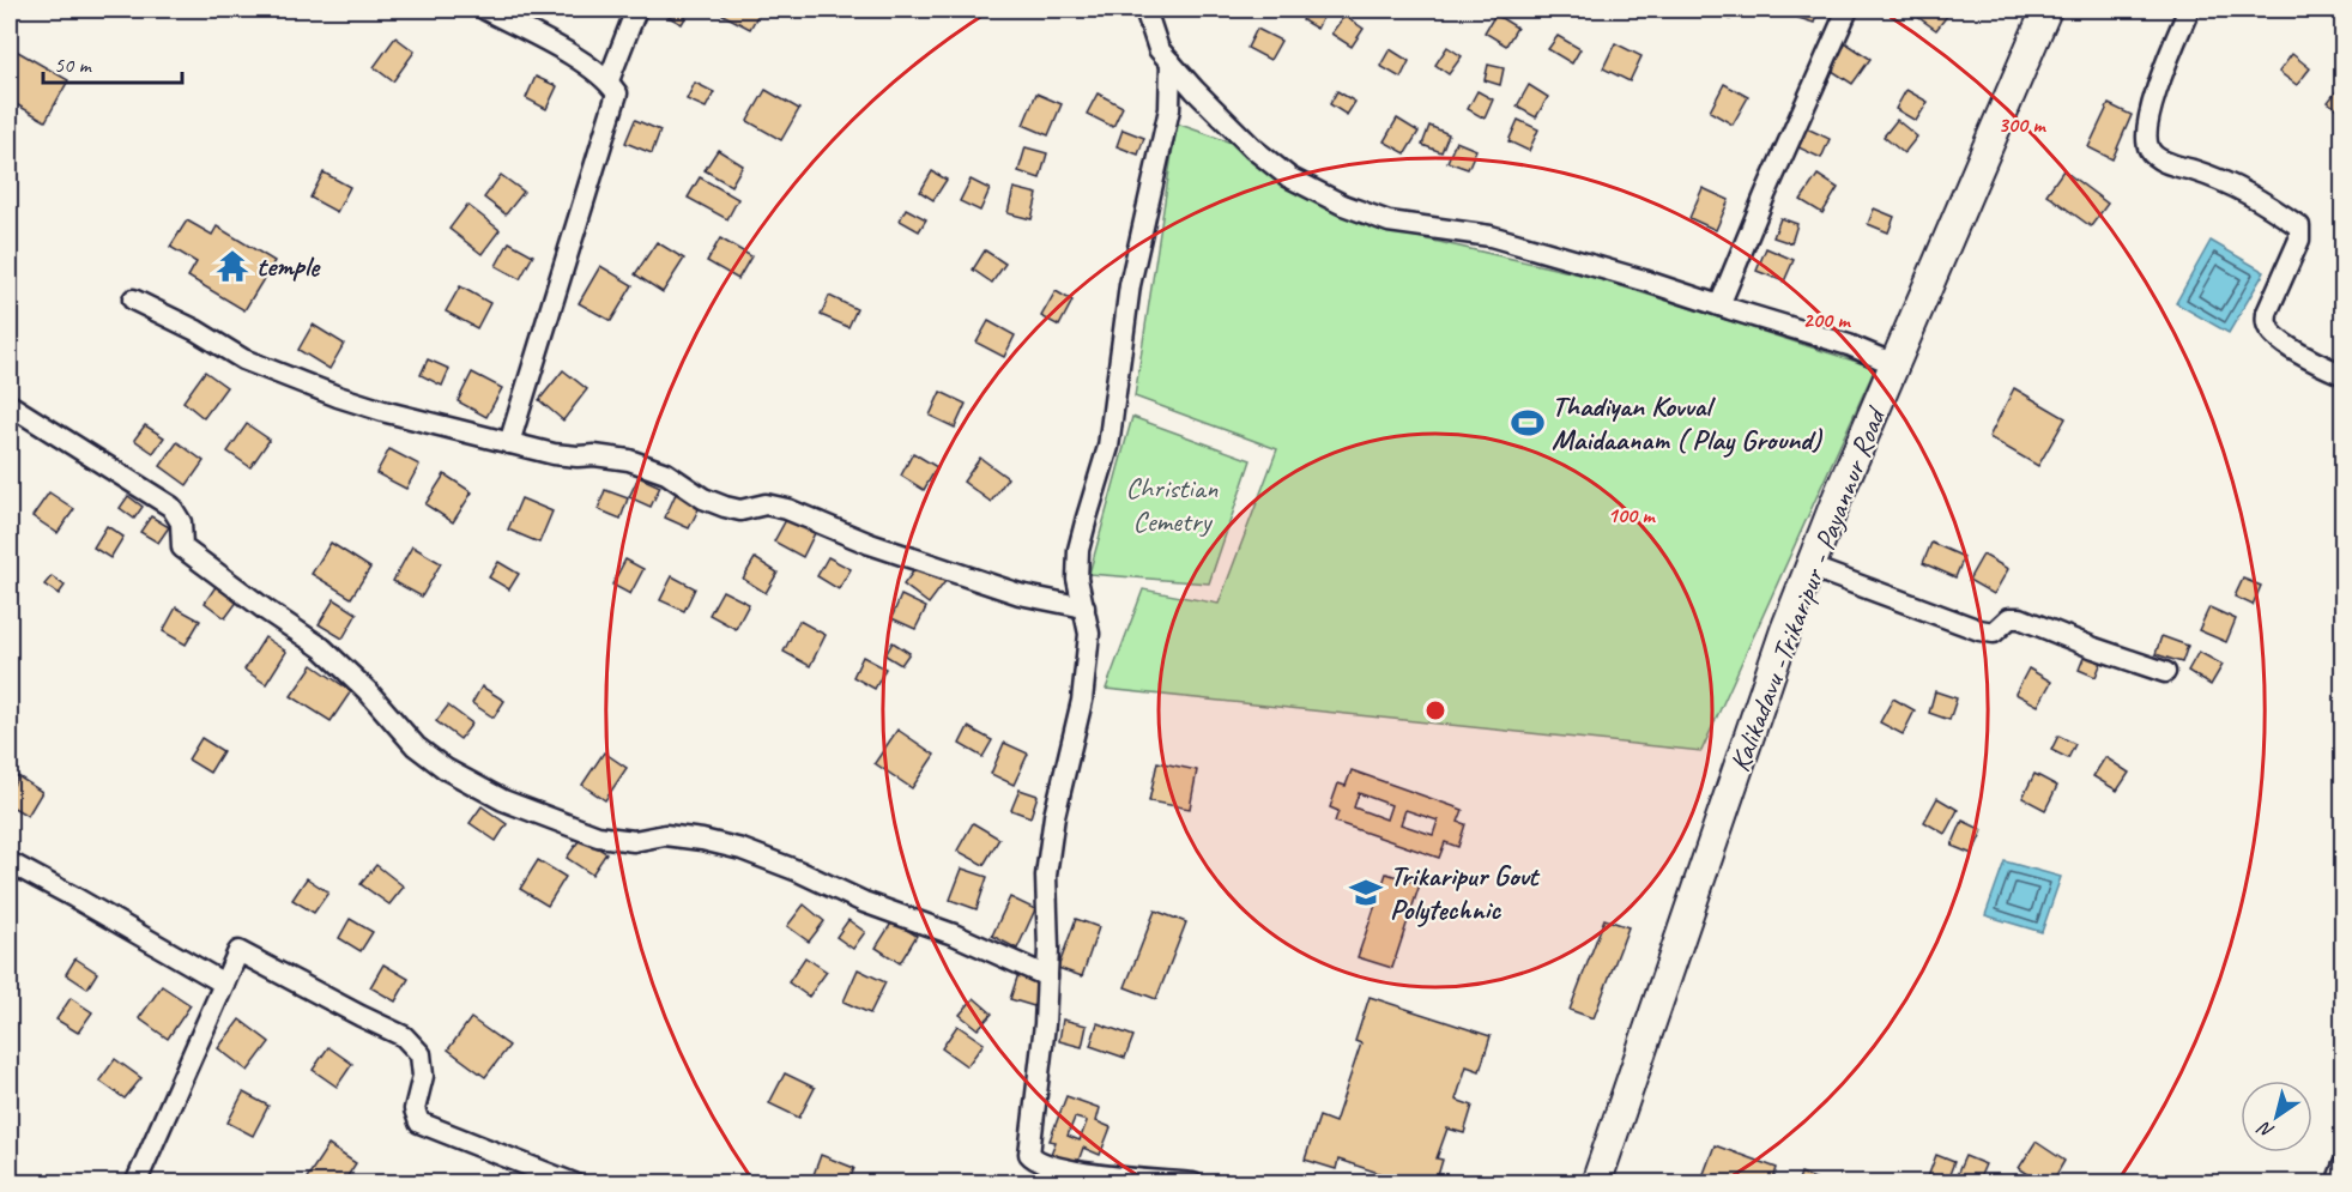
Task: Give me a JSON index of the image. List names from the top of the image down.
{
  "streets": {
    "main road": ["Kalikadavu -Trikaripur - Payannur Road"]
  },
  "parks": ["Christian Cemetry"],
  "places": {
    "temple": ["temple"],
    "sports": ["Thadiyan Kovval Maidaanam ( Play Ground)"],
    "school or university": ["Trikaripur Govt Polytechnic"]
  },
  "scale_bar": "50 m",
  "north": "bottom left",
  "rings": ["300 m", "200 m", "100 m"]
}
